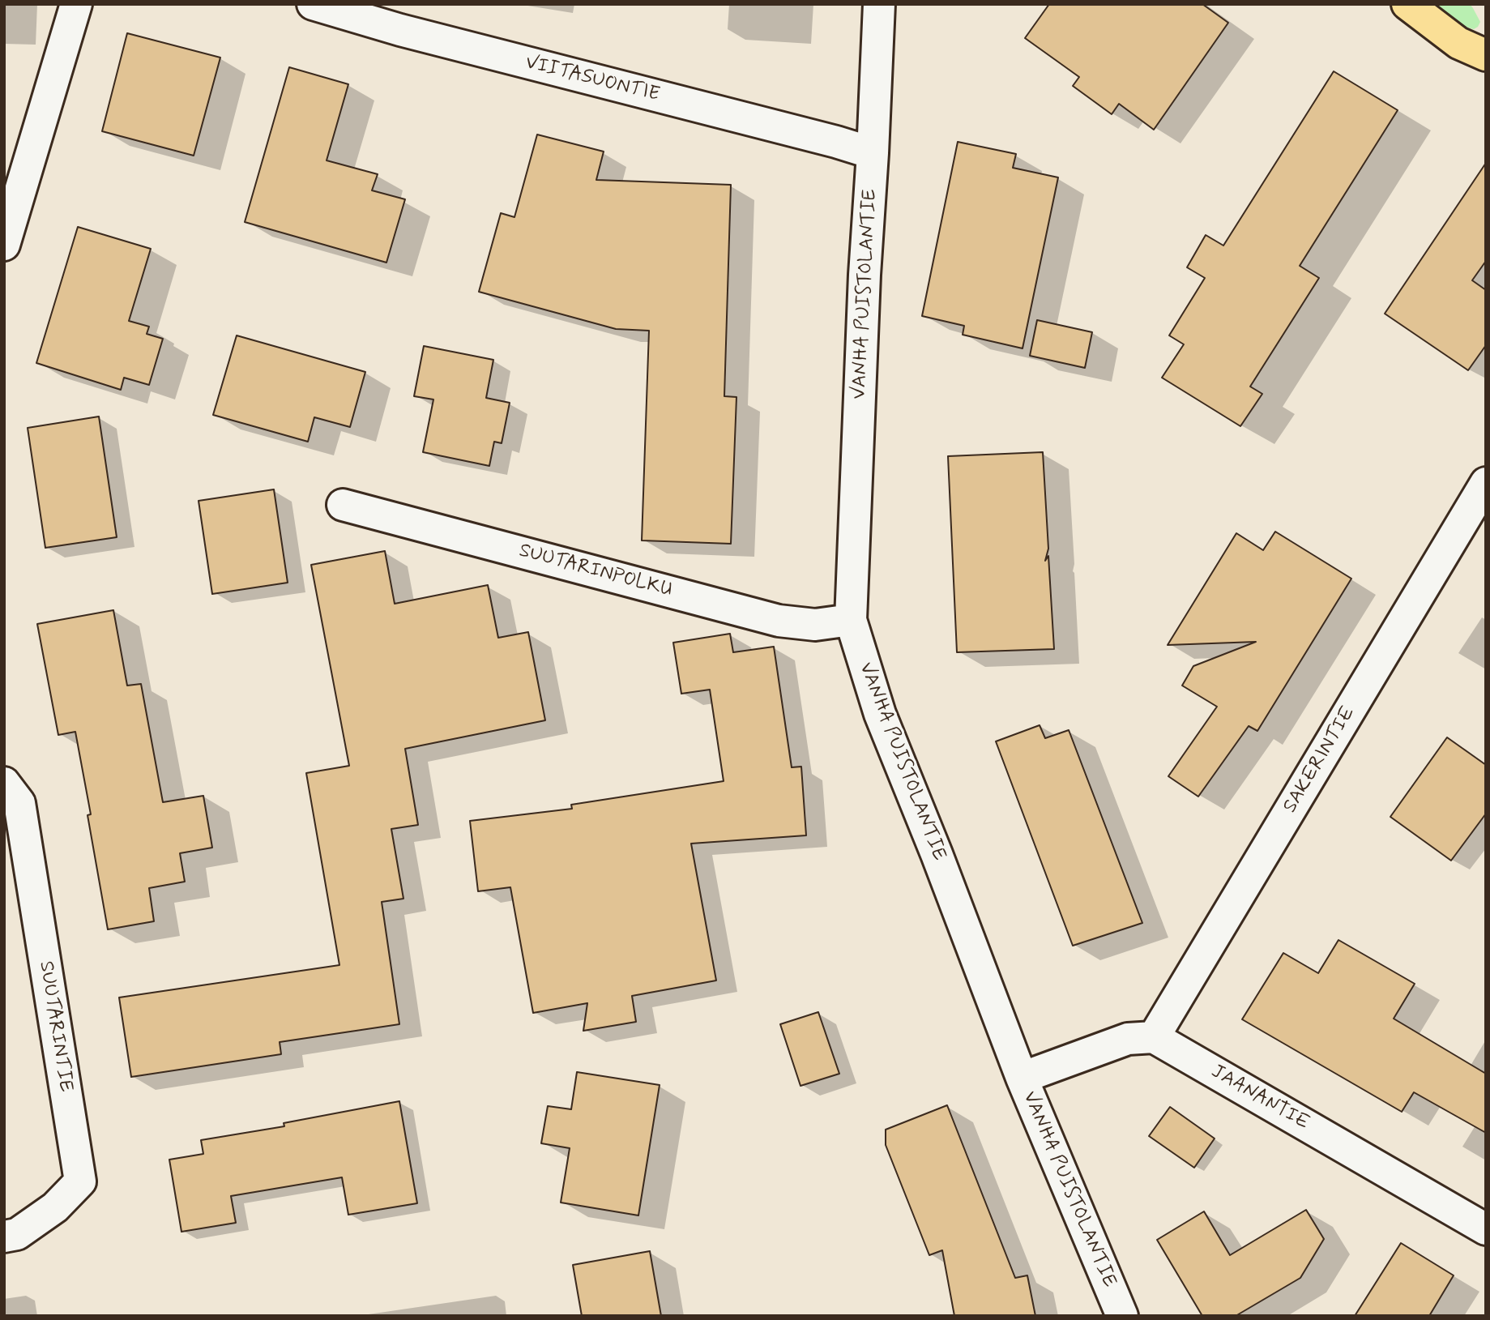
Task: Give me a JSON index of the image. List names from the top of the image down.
{
  "streets": {
    "street": [
      "VIITASUONTIE",
      "VANHA PUISTOLANTIE",
      "SUUTARINPOLKU",
      "SAKERINTIE",
      "SUUTARINTIE",
      "JAANANTIE"
    ]
  },
  "crossings": [
    ["VIITASUONTIE", "VANHA PUISTOLANTIE"],
    ["VANHA PUISTOLANTIE", "SUUTARINPOLKU"],
    ["SAKERINTIE", "JAANANTIE"]
  ]
}
